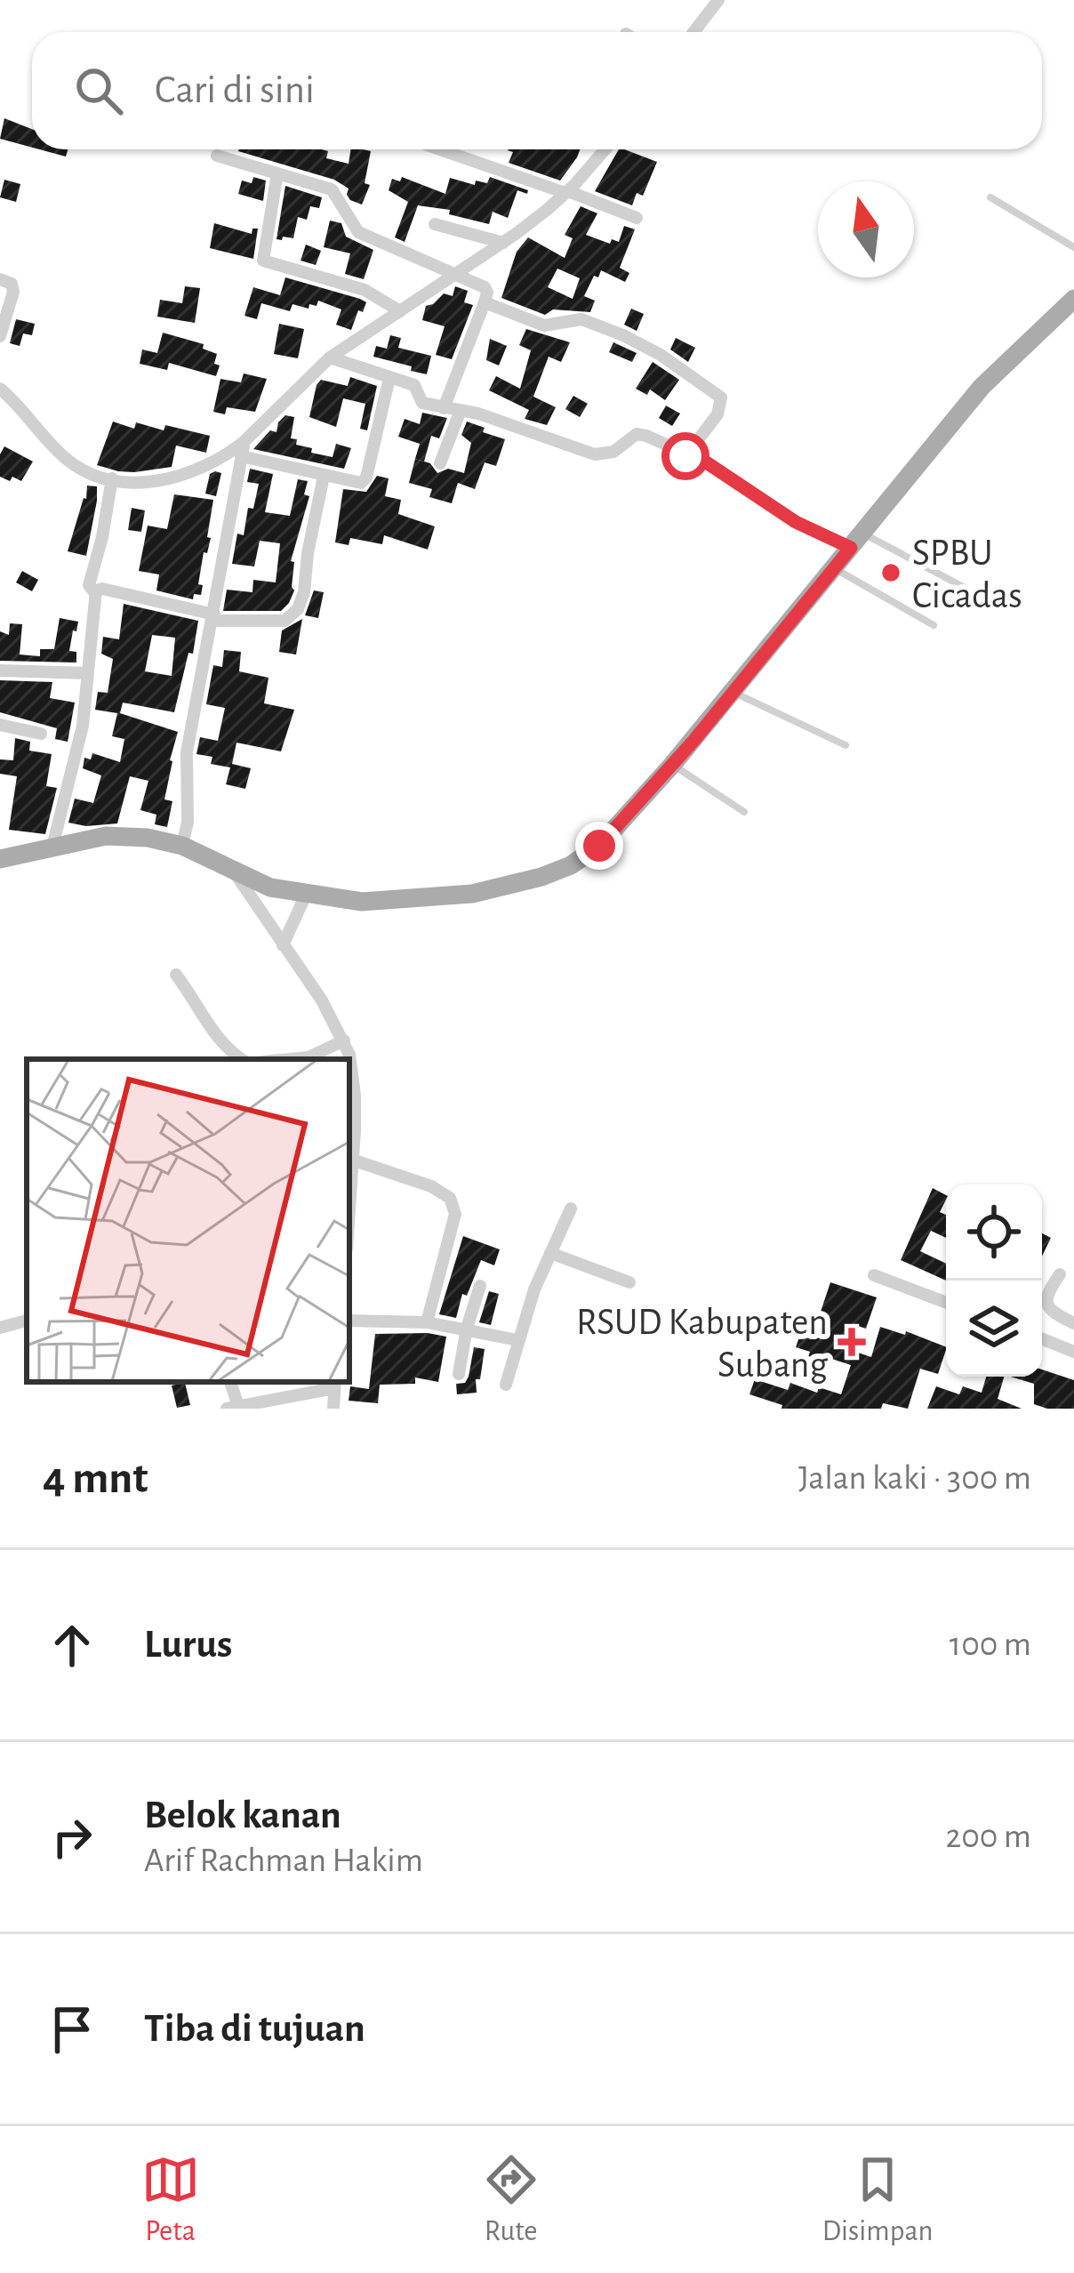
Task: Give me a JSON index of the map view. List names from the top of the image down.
{
  "places": {
    "other": ["SPBU Cicadas"],
    "health": ["RSUD Kabupaten Subang"]
  },
  "north": "top",
  "page": {
    "search": "Cari di sini",
    "heading": ["4 mnt", "Jalan kaki · 300 m"],
    "list": [
      ["Lurus", "100 m"],
      ["Belok kanan", "Arif Rachman Hakim", "200 m"],
      "Tiba di tujuan"
    ],
    "nav": ["Peta", "Rute", "Disimpan"]
  }
}
